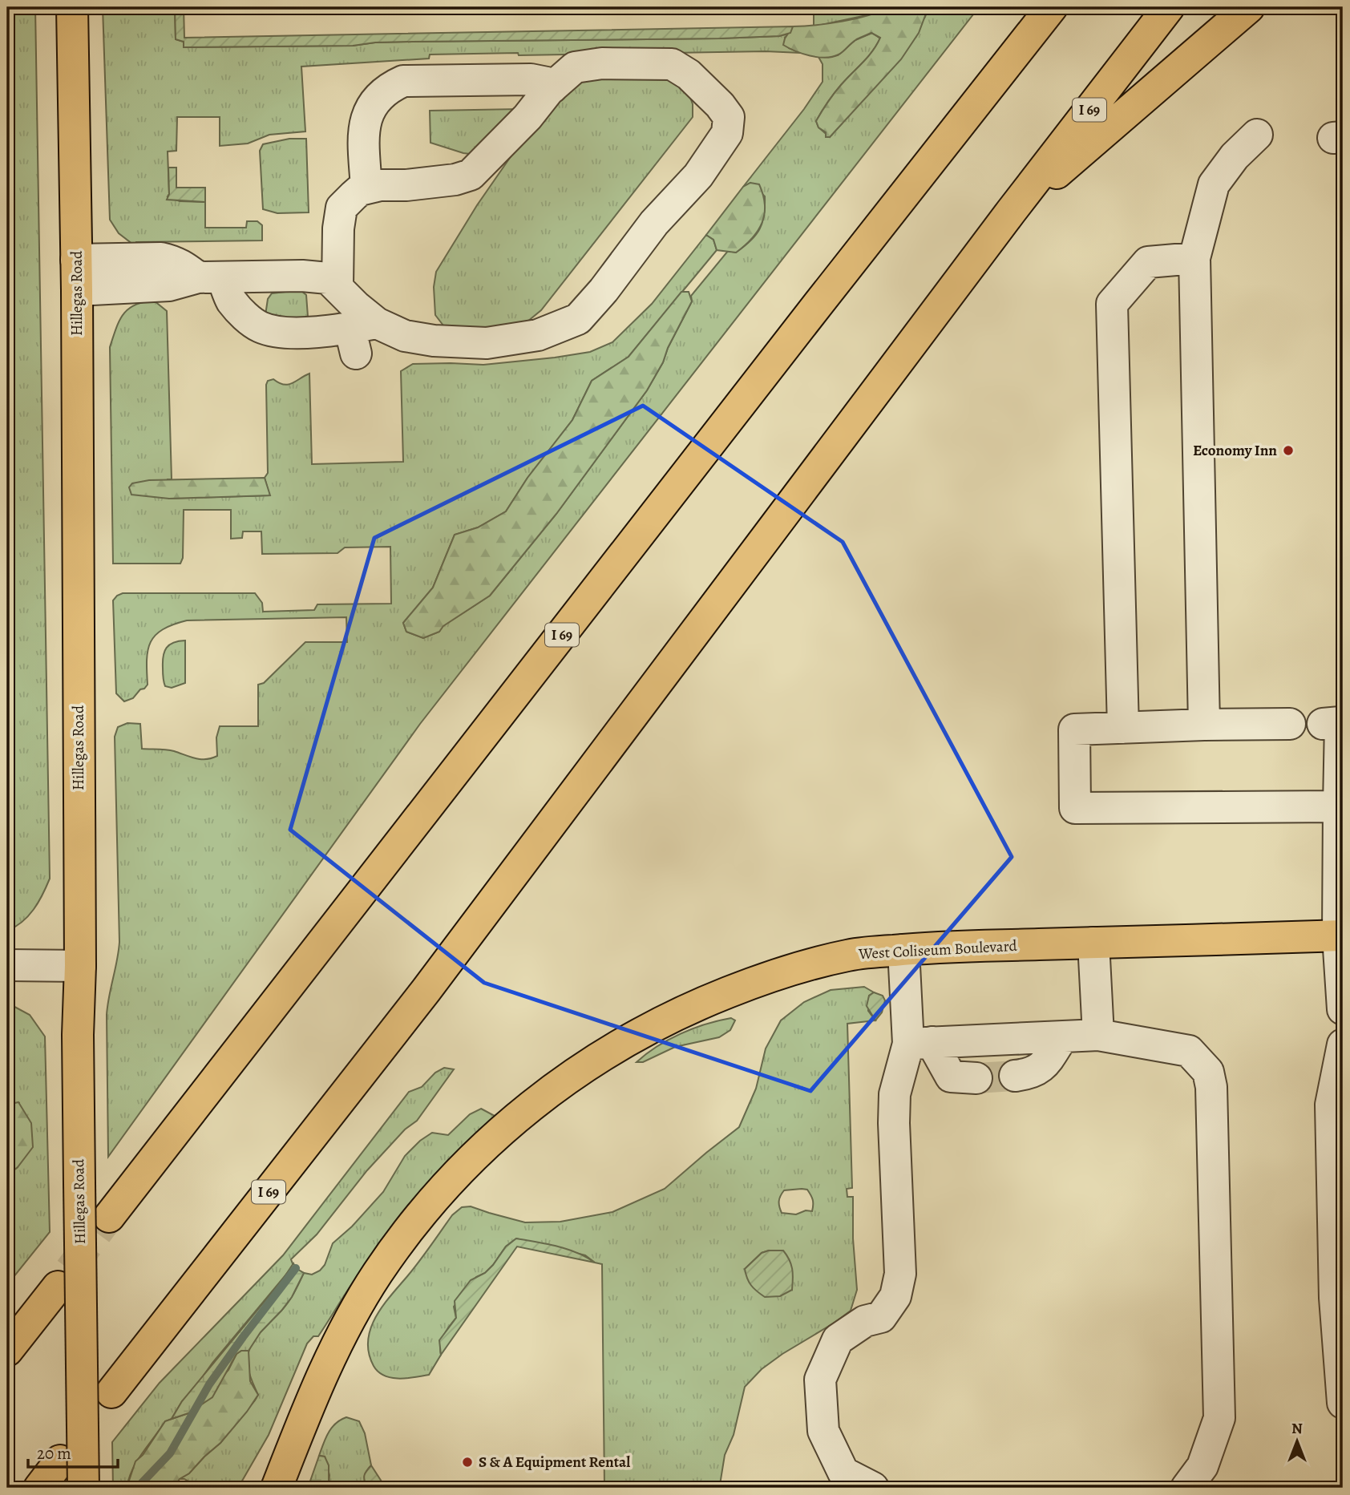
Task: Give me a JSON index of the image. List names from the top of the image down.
{
  "streets": {
    "main road": ["I 69", "Hillegas Road", "West Coliseum Boulevard"]
  },
  "places": ["Economy Inn", "S & A Equipment Rental"],
  "scale_bar": "20 m",
  "north": "top"
}
